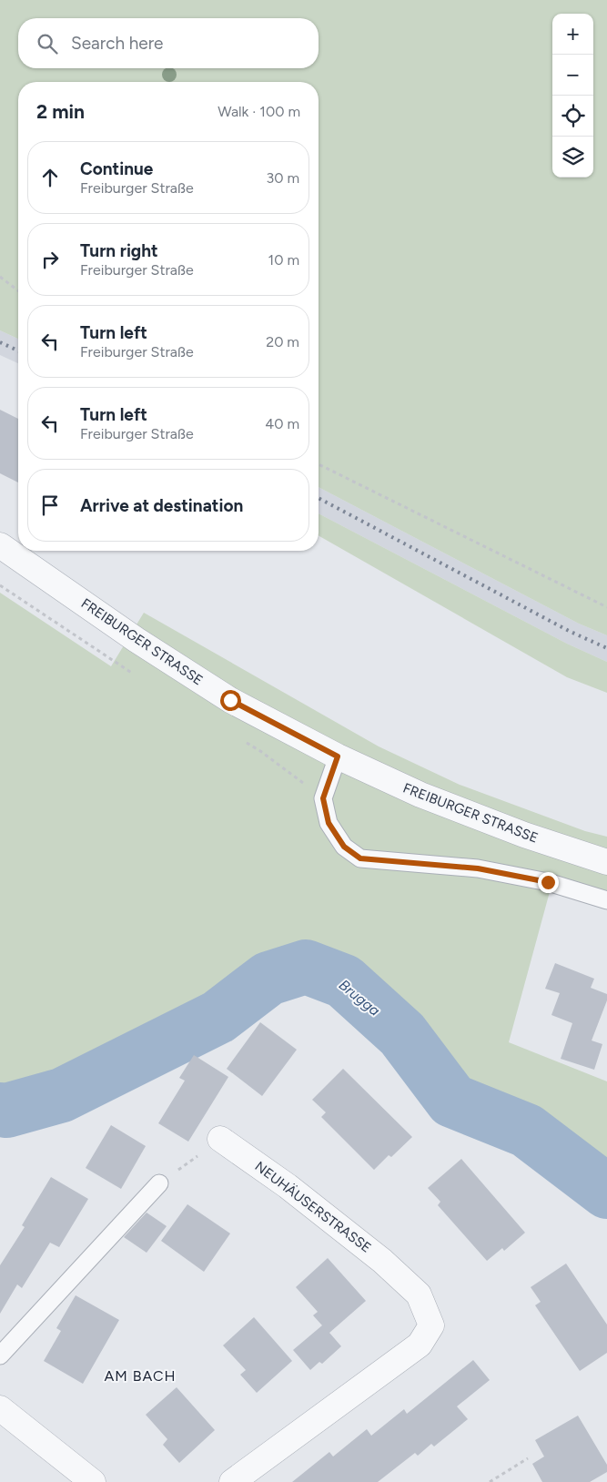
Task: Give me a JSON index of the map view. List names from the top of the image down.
{
  "streets": {
    "street": ["FREIBURGER STRASSE", "NEUHÄUSERSTRASSE"]
  },
  "districts": ["AM BACH"],
  "water": ["Brugga"],
  "page": {
    "map_buttons": ["+", "−"],
    "search": "Search here",
    "heading": ["2 min", "Walk · 100 m"],
    "list": [
      ["Continue", "Freiburger Straße", "30 m"],
      ["Turn right", "Freiburger Straße", "10 m"],
      ["Turn left", "Freiburger Straße", "20 m"],
      ["Turn left", "Freiburger Straße", "40 m"],
      "Arrive at destination"
    ]
  }
}
